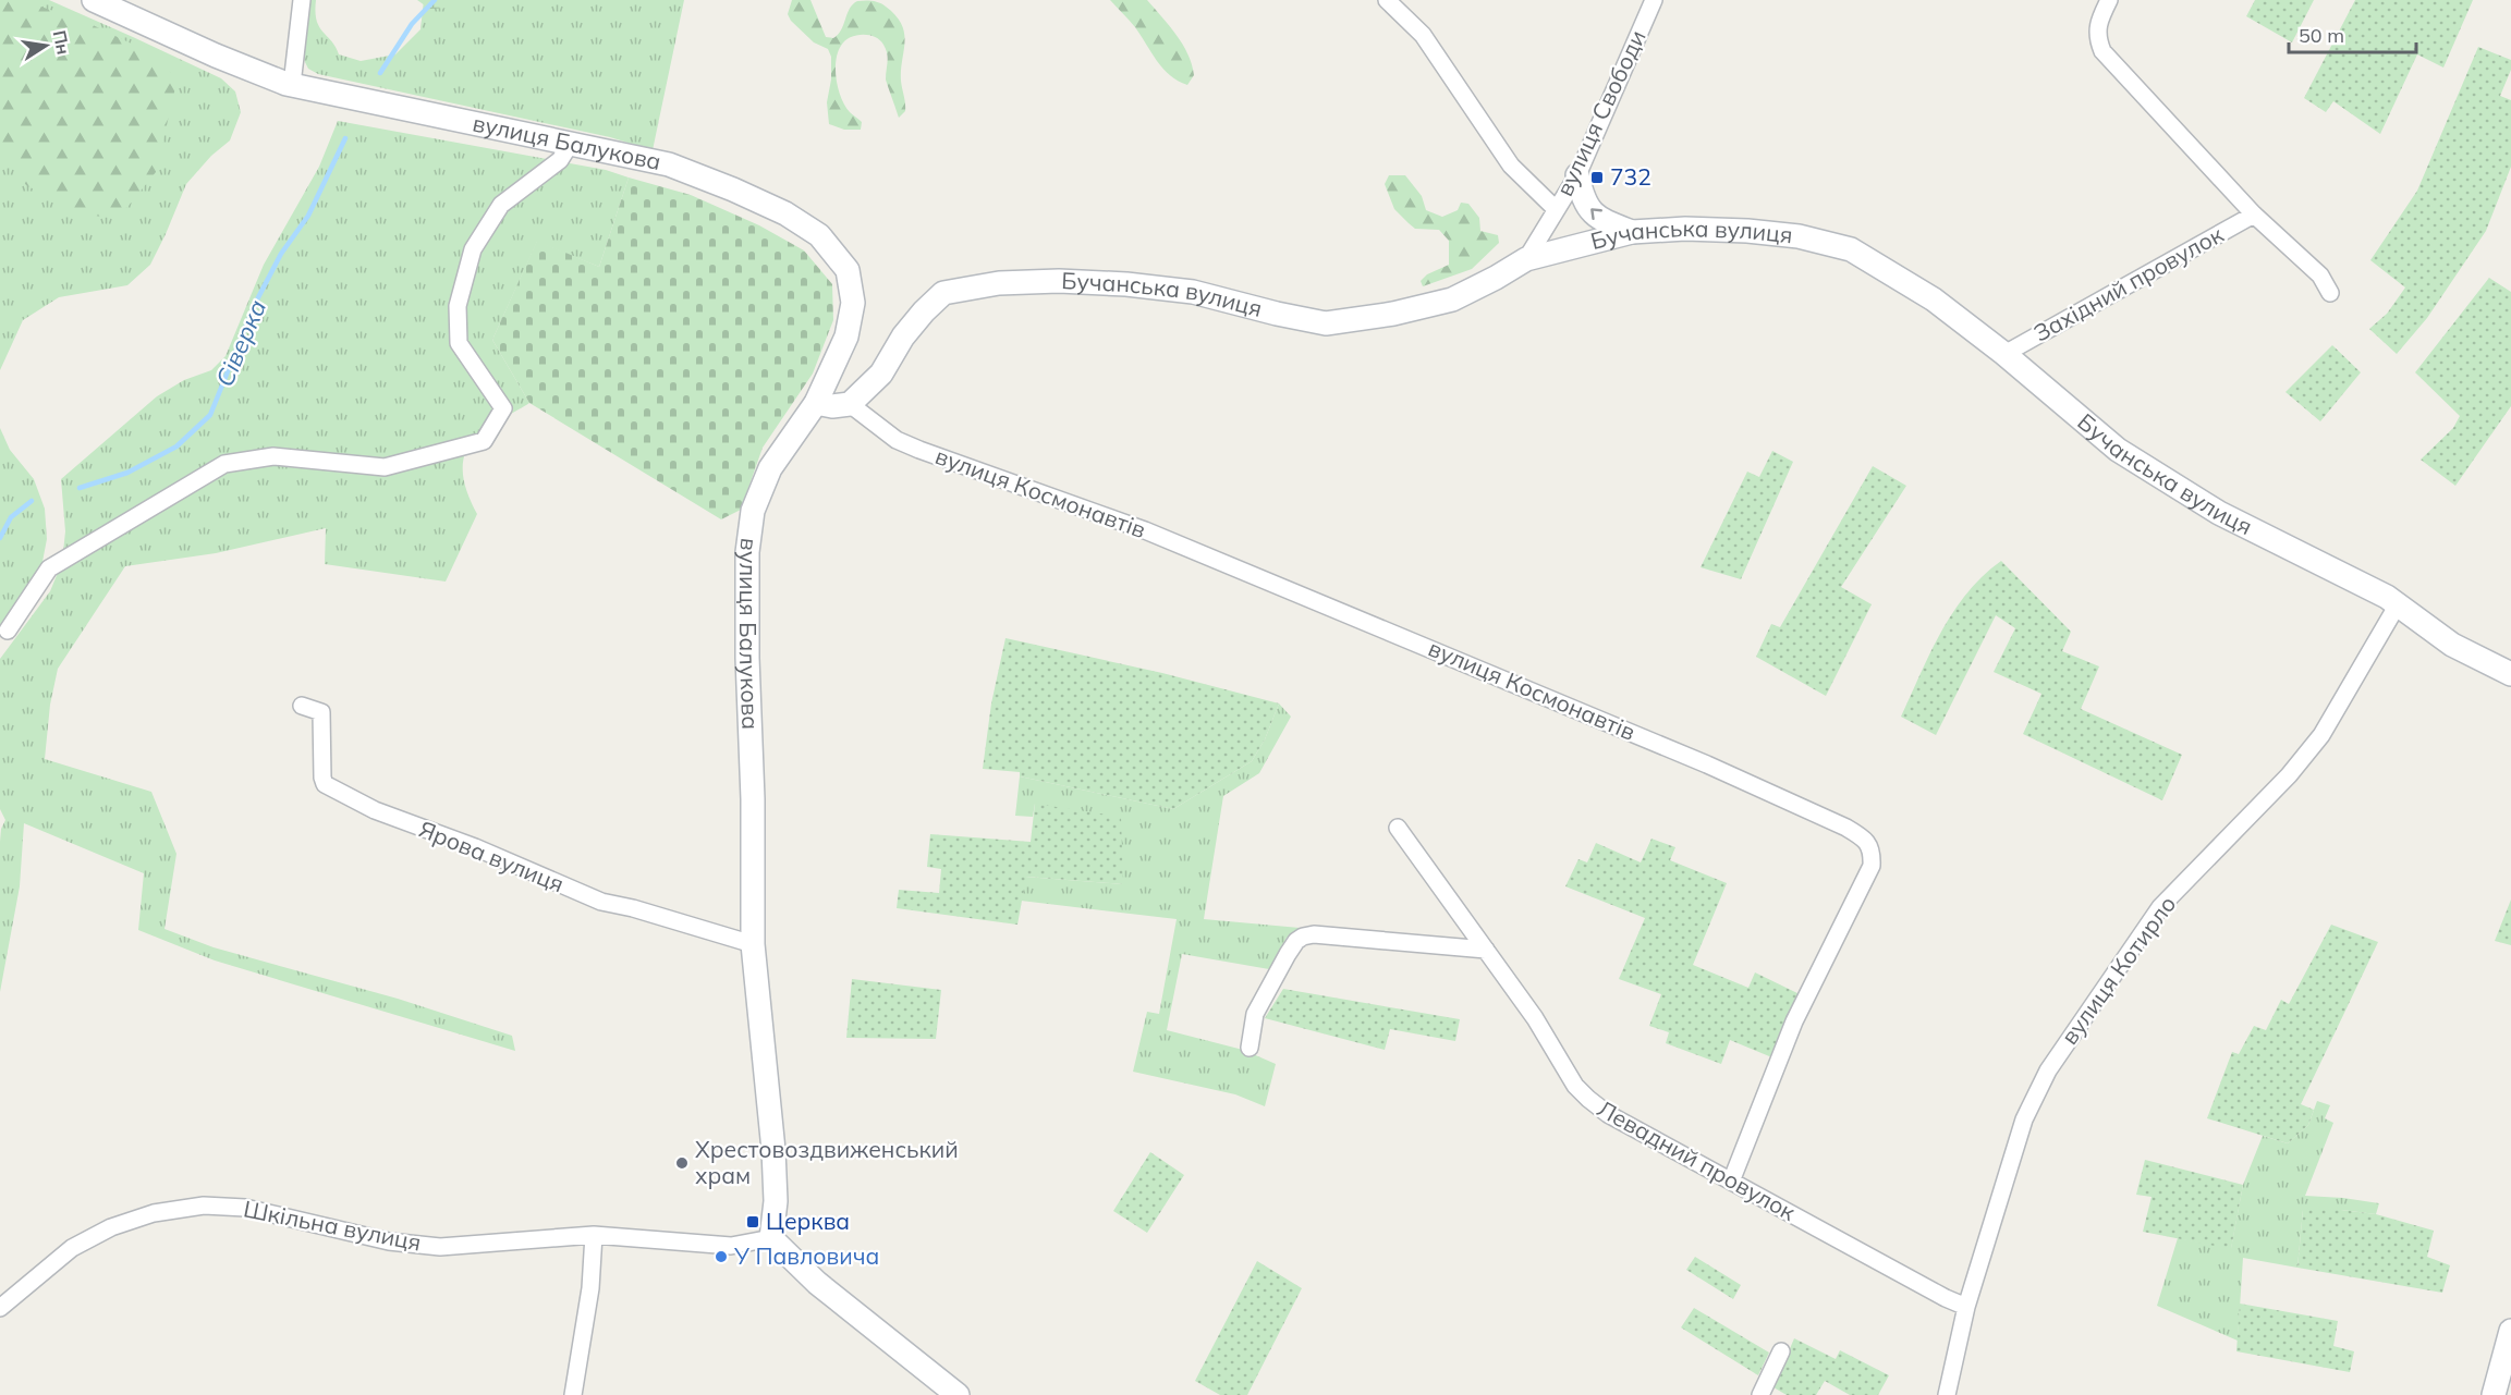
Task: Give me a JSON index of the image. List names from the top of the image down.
{
  "streets": {
    "street": [
      "вулиця Свободи",
      "вулиця Балукова",
      "Бучанська вулиця",
      "Західний провулок",
      "вулиця Космонавтів",
      "Ярова вулиця",
      "вулиця Котирло",
      "Левадний провулок",
      "Шкільна вулиця"
    ]
  },
  "crossings": [
    ["вулиця Свободи", "Бучанська вулиця"],
    ["вулиця Балукова", "Ярова вулиця"],
    ["вулиця Балукова", "Шкільна вулиця"],
    ["Бучанська вулиця", "Західний провулок"],
    ["Бучанська вулиця", "вулиця Космонавтів"],
    ["Бучанська вулиця", "вулиця Котирло"],
    ["вулиця Космонавтів", "Левадний провулок"],
    ["вулиця Котирло", "Левадний провулок"]
  ],
  "water": ["Сіверка"],
  "places": {
    "transit": ["732", "Церква"],
    "other": ["Хрестовоздвиженський храм", "У Павловича"]
  },
  "scale_bar": "50 m",
  "north": "right"
}
